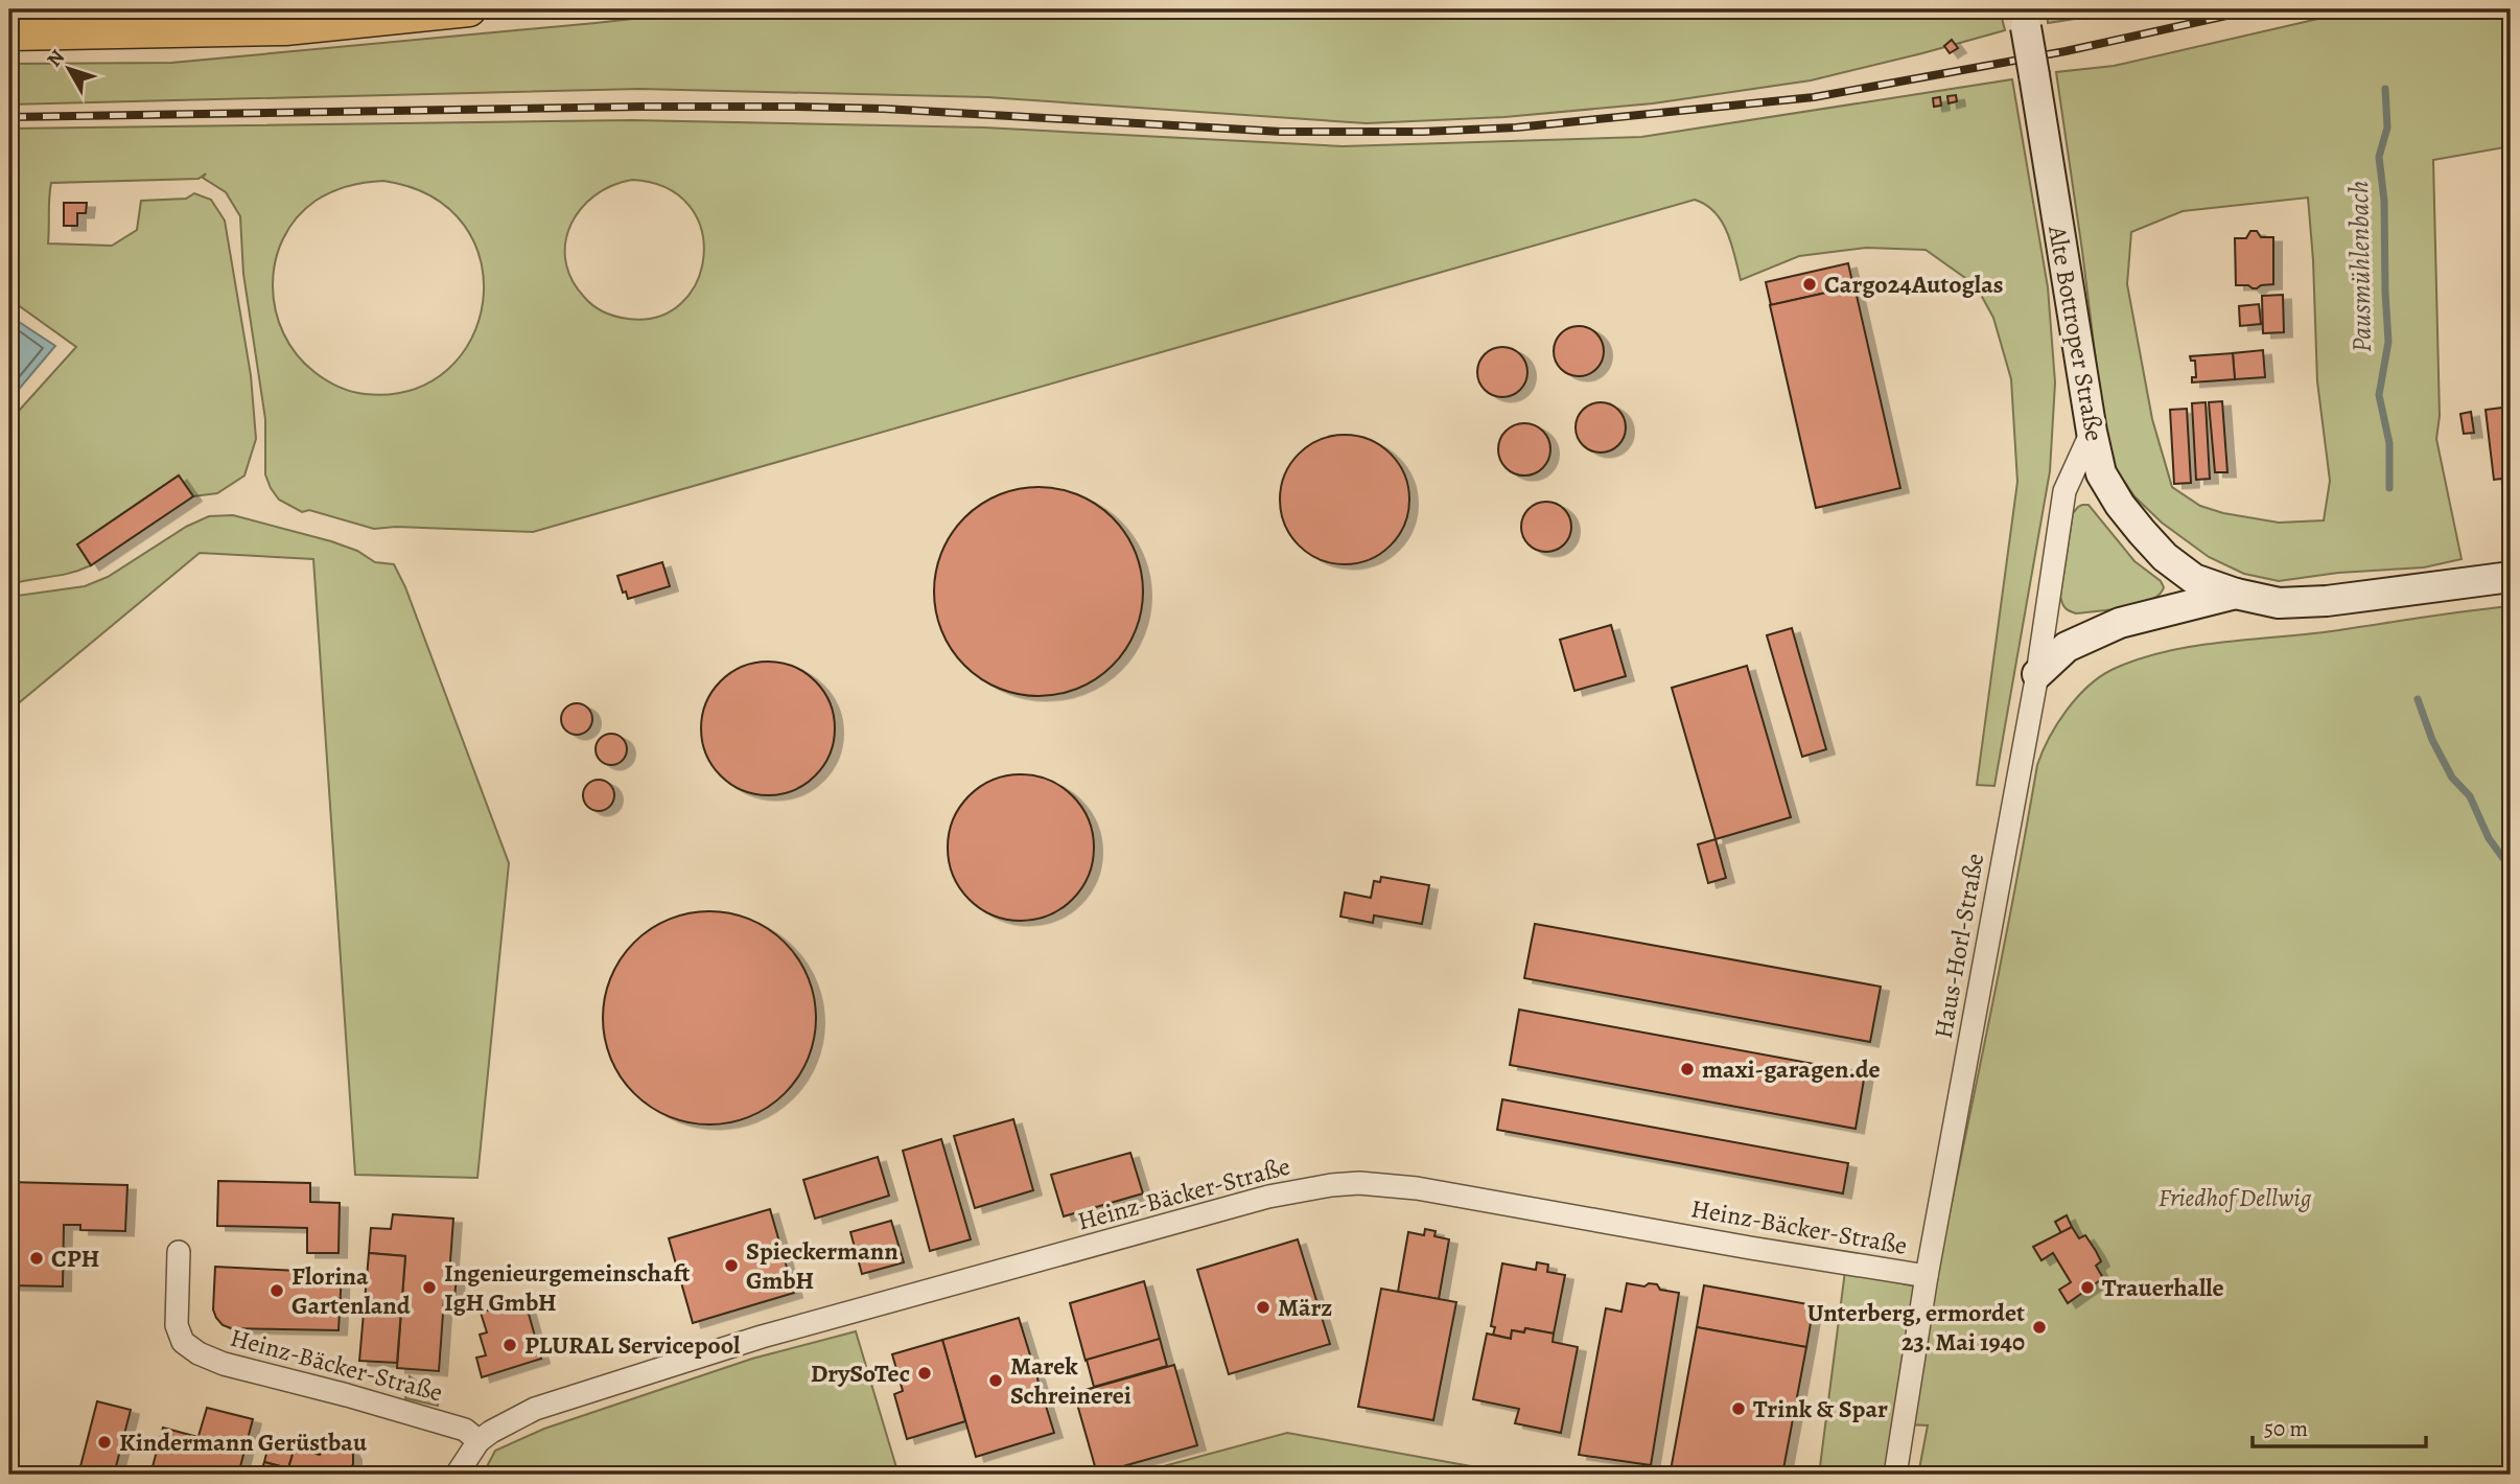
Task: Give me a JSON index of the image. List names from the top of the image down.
{
  "streets": {
    "street": ["Alte Bottroper Straße", "Haus-Horl-Straße", "Heinz-Bäcker-Straße"]
  },
  "crossings": [
    ["Alte Bottroper Straße", "Haus-Horl-Straße"],
    ["Haus-Horl-Straße", "Heinz-Bäcker-Straße"]
  ],
  "water": ["Pausmühlenbach"],
  "parks": ["Friedhof Dellwig"],
  "places": [
    "Cargo24Autoglas",
    "maxi-garagen.de",
    "CPH",
    "Spieckermann GmbH",
    "Ingenieurgemeinschaft IgH GmbH",
    "Trauerhalle",
    "Florina Gartenland",
    "März",
    "Unterberg, ermordet 23. Mai 1940",
    "PLURAL Servicepool",
    "DrySoTec",
    "Marek Schreinerei",
    "Trink & Spar",
    "Kindermann Gerüstbau"
  ],
  "scale_bar": "50 m",
  "north": "top left"
}
